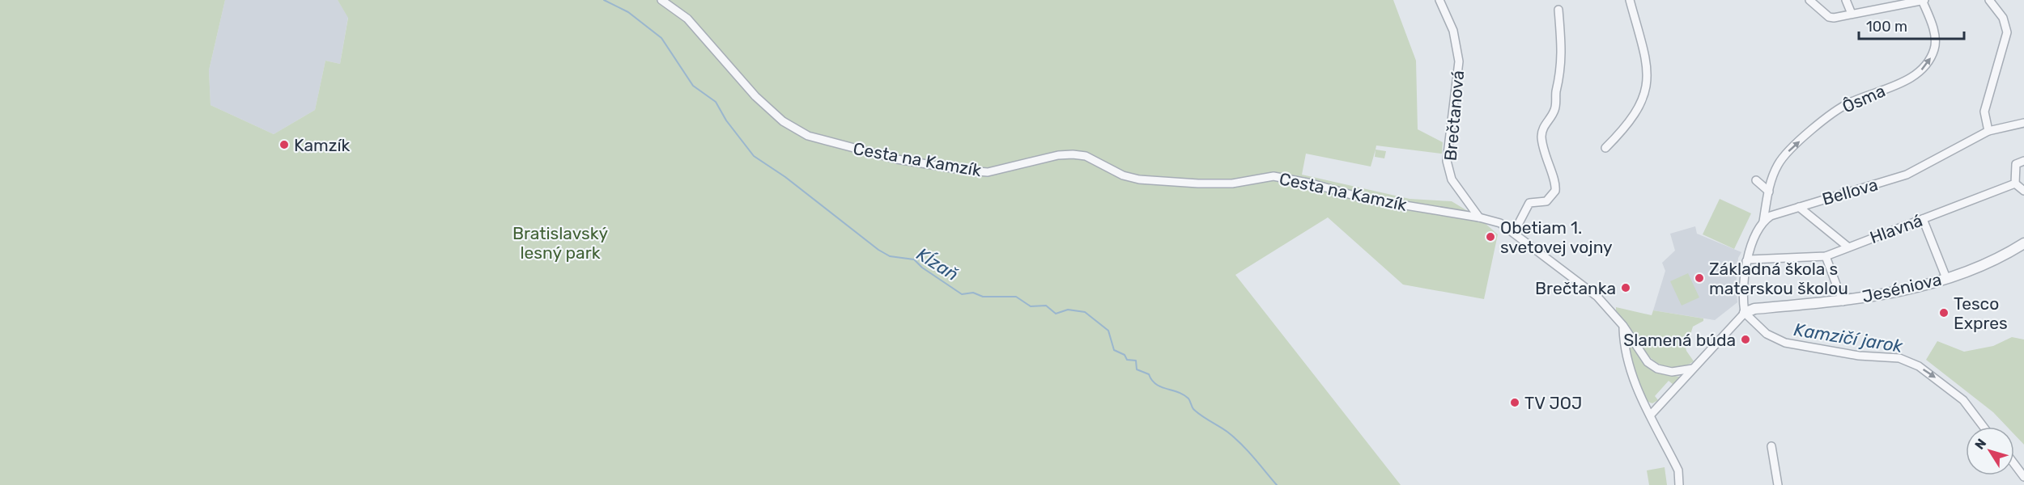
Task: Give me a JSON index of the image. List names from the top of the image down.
{
  "streets": {
    "street": [
      "Ôsma",
      "Brečtanová",
      "Cesta na Kamzík",
      "Bellova",
      "Hlavná",
      "Jeséniova"
    ]
  },
  "crossings": [
    ["Ôsma", "Bellova"],
    ["Brečtanová", "Cesta na Kamzík"]
  ],
  "one_way": ["Ôsma"],
  "water": ["Kĺzaň", "Kamzičí jarok"],
  "parks": ["Bratislavský lesný park"],
  "places": [
    "Kamzík",
    "Obetiam 1. svetovej vojny",
    "Základná škola s materskou školou",
    "Brečtanka",
    "Tesco Expres",
    "Slamená búda",
    "TV JOJ"
  ],
  "scale_bar": "100 m",
  "north": "top left"
}
